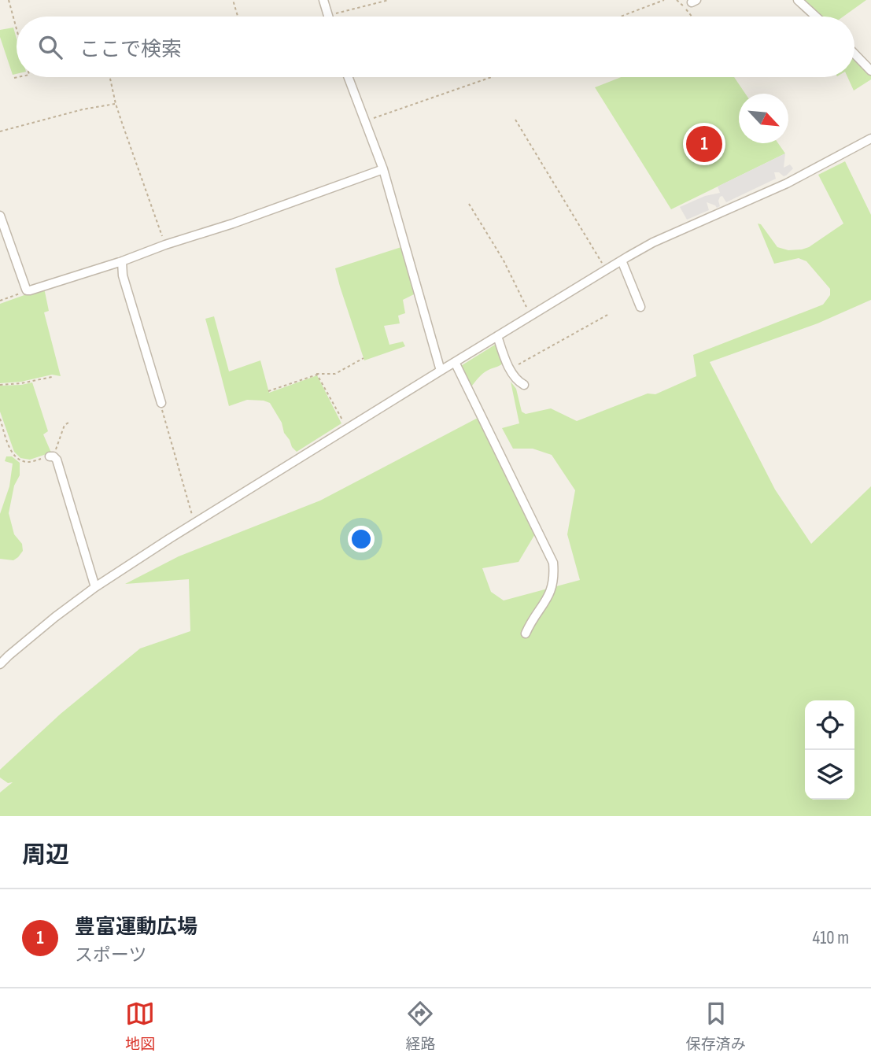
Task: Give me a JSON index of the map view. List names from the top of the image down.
{
  "north": "bottom right",
  "page": {
    "search": "ここで検索",
    "pins": "1",
    "heading": "周辺",
    "list": [
      {
        "mark": "1",
        "name": "豊富運動広場",
        "note": "スポーツ",
        "value": "410 m"
      }
    ],
    "nav": ["地図", "経路", "保存済み"]
  }
}
